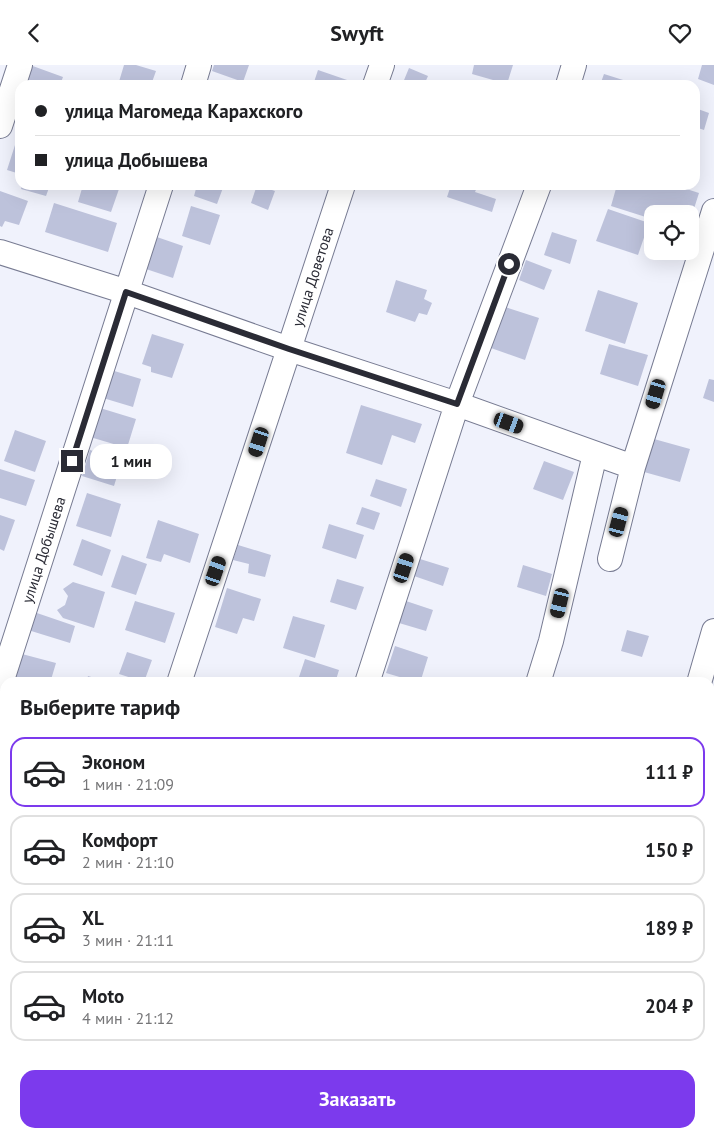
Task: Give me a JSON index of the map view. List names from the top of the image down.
{
  "streets": {
    "street": ["улица Доветова", "улица Добышева"]
  },
  "page": {
    "header": "Swyft",
    "banner": ["улица Магомеда Карахского", "улица Добышева"],
    "bubble": "1 мин",
    "heading": "Выберите тариф",
    "list": [
      {
        "name": "Эконом",
        "note": "1 мин · 21:09",
        "value": "111 ₽"
      },
      {
        "name": "Комфорт",
        "note": "2 мин · 21:10",
        "value": "150 ₽"
      },
      {
        "name": "XL",
        "note": "3 мин · 21:11",
        "value": "189 ₽"
      },
      {
        "name": "Moto",
        "note": "4 мин · 21:12",
        "value": "204 ₽"
      }
    ],
    "buttons": "Заказать"
  }
}
